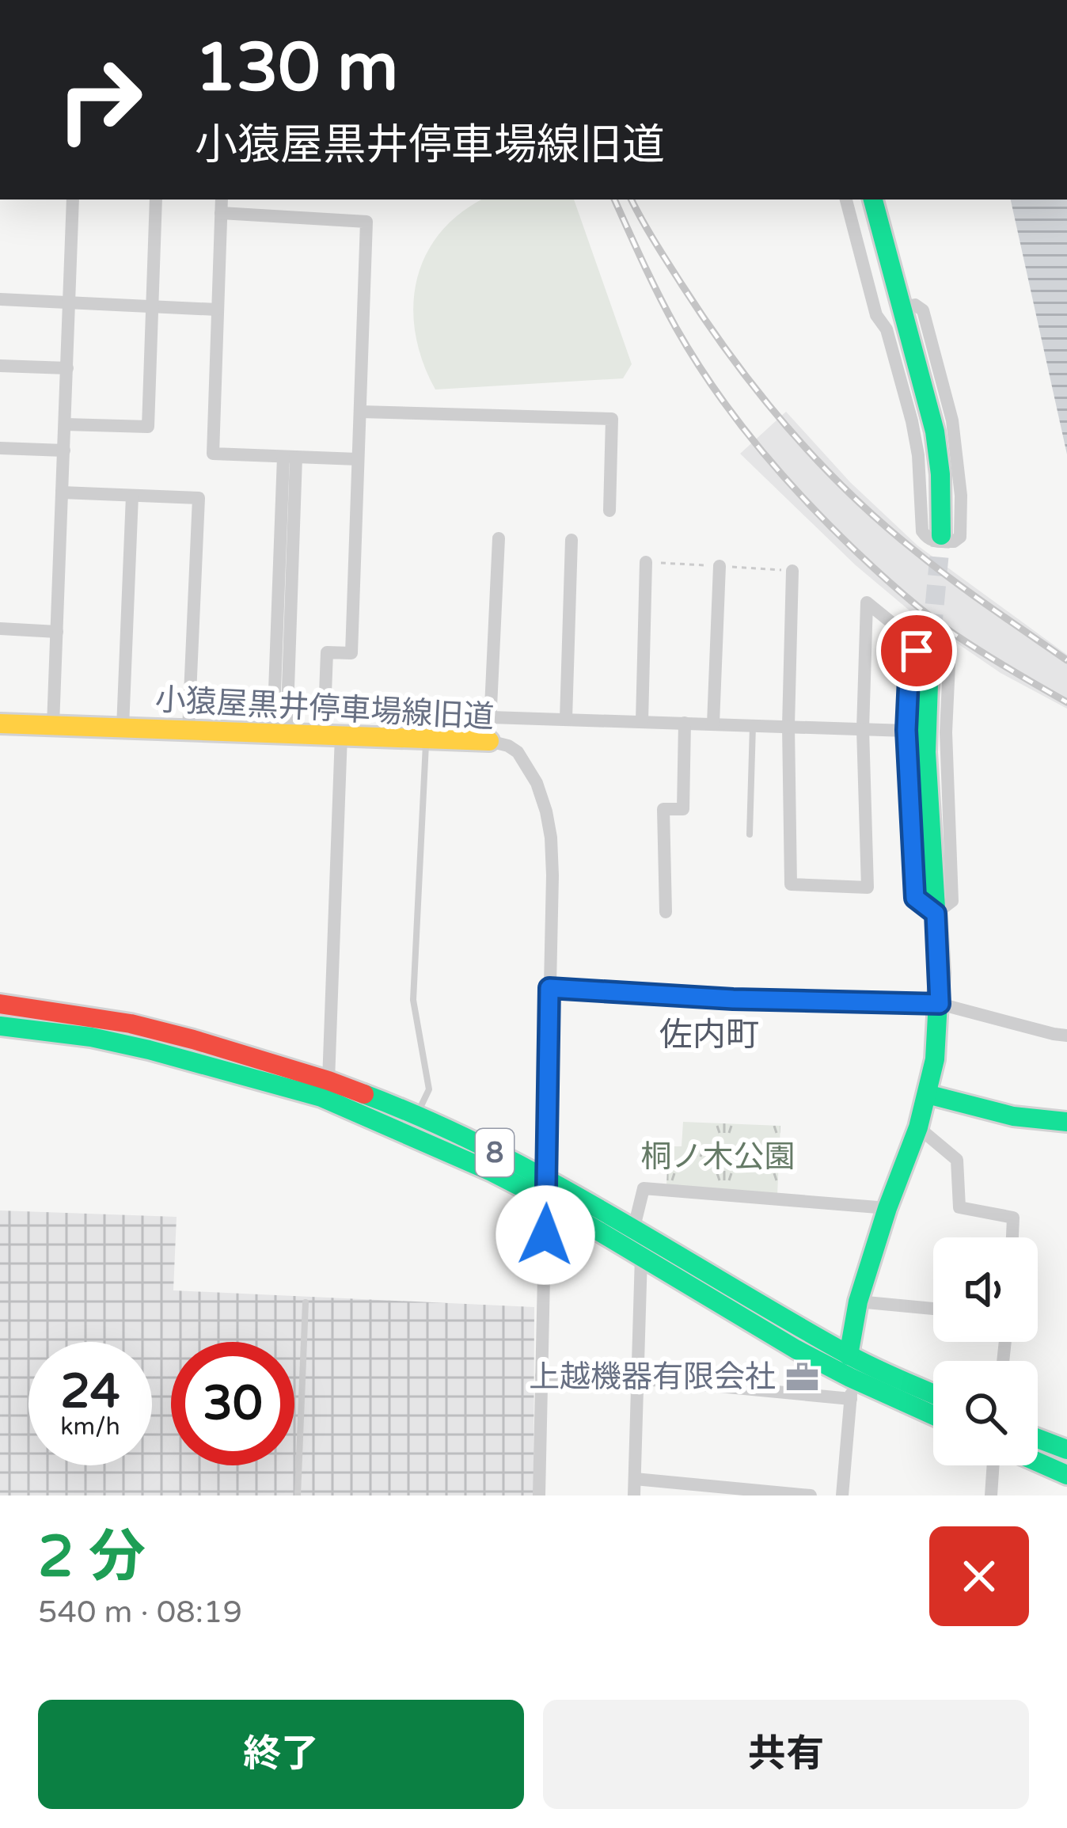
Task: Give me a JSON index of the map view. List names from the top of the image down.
{
  "streets": {
    "main road": ["小猿屋黒井停車場線旧道", "8"]
  },
  "crossings": [
    ["小猿屋黒井停車場線旧道", "8"]
  ],
  "districts": ["佐内町"],
  "parks": ["桐ノ木公園"],
  "places": {
    "office": ["上越機器有限会社"]
  },
  "page": {
    "turn": ["130 m", "小猿屋黒井停車場線旧道"],
    "speed": "24 km/h",
    "limit": "30",
    "heading": ["2 分", "540 m · 08:19"],
    "buttons": ["終了", "共有"]
  }
}
